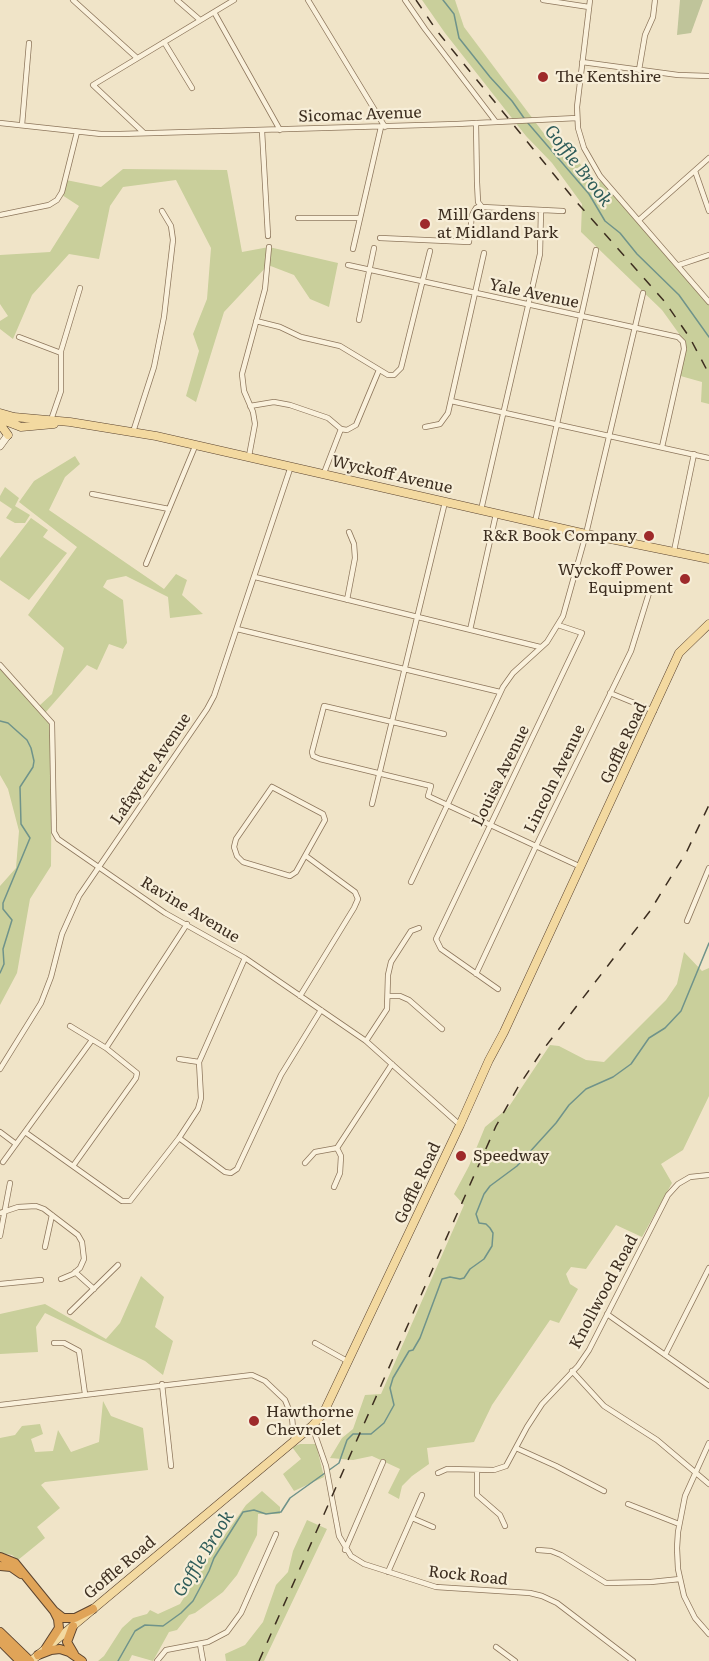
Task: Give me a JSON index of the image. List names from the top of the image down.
{
  "streets": {
    "main road": ["Wyckoff Avenue", "Goffle Road"],
    "street": [
      "Sicomac Avenue",
      "Yale Avenue",
      "Lafayette Avenue",
      "Louisa Avenue",
      "Lincoln Avenue",
      "Ravine Avenue",
      "Knollwood Road",
      "Rock Road"
    ]
  },
  "crossings": [
    ["Wyckoff Avenue", "Lafayette Avenue"],
    ["Goffle Road", "Ravine Avenue"],
    ["Lafayette Avenue", "Ravine Avenue"],
    ["Louisa Avenue", "Lincoln Avenue"]
  ],
  "water": ["Goffle Brook"],
  "places": [
    "The Kentshire",
    "Mill Gardens at Midland Park",
    "R&R Book Company",
    "Wyckoff Power Equipment",
    "Speedway",
    "Hawthorne Chevrolet"
  ]
}
